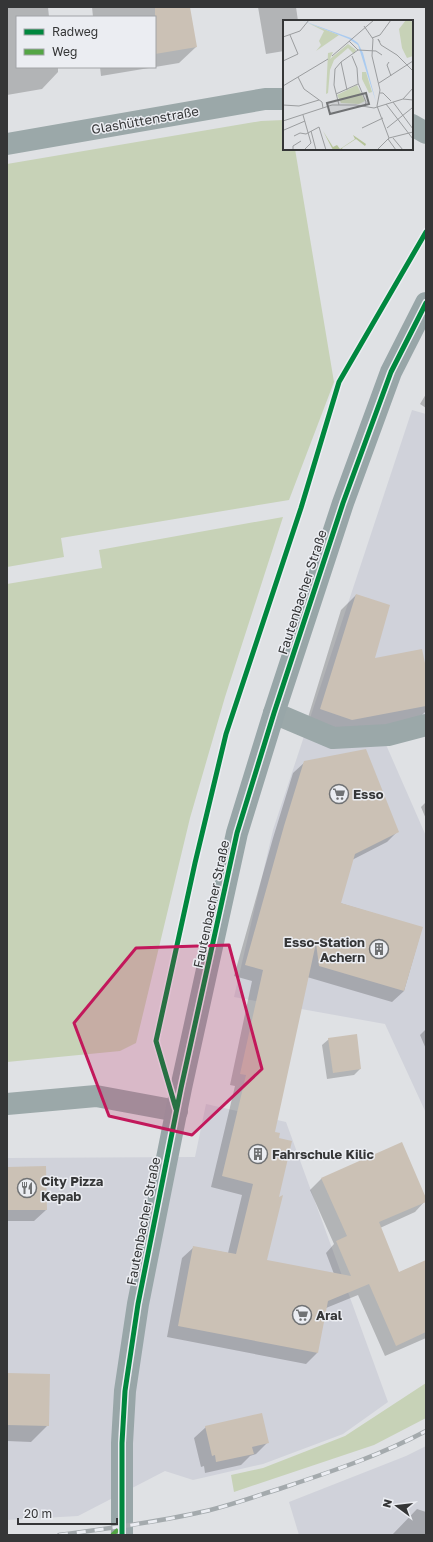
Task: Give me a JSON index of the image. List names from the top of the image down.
{
  "streets": {
    "street": ["Glashüttenstraße", "Fautenbacher Straße"]
  },
  "places": {
    "supermarket": ["Esso", "Aral"],
    "building": ["Esso-Station Achern", "Fahrschule Kilic"],
    "restaurant": ["City Pizza Kepab"]
  },
  "legend": ["Radweg", "Weg"],
  "scale_bar": "20 m",
  "north": "left"
}
